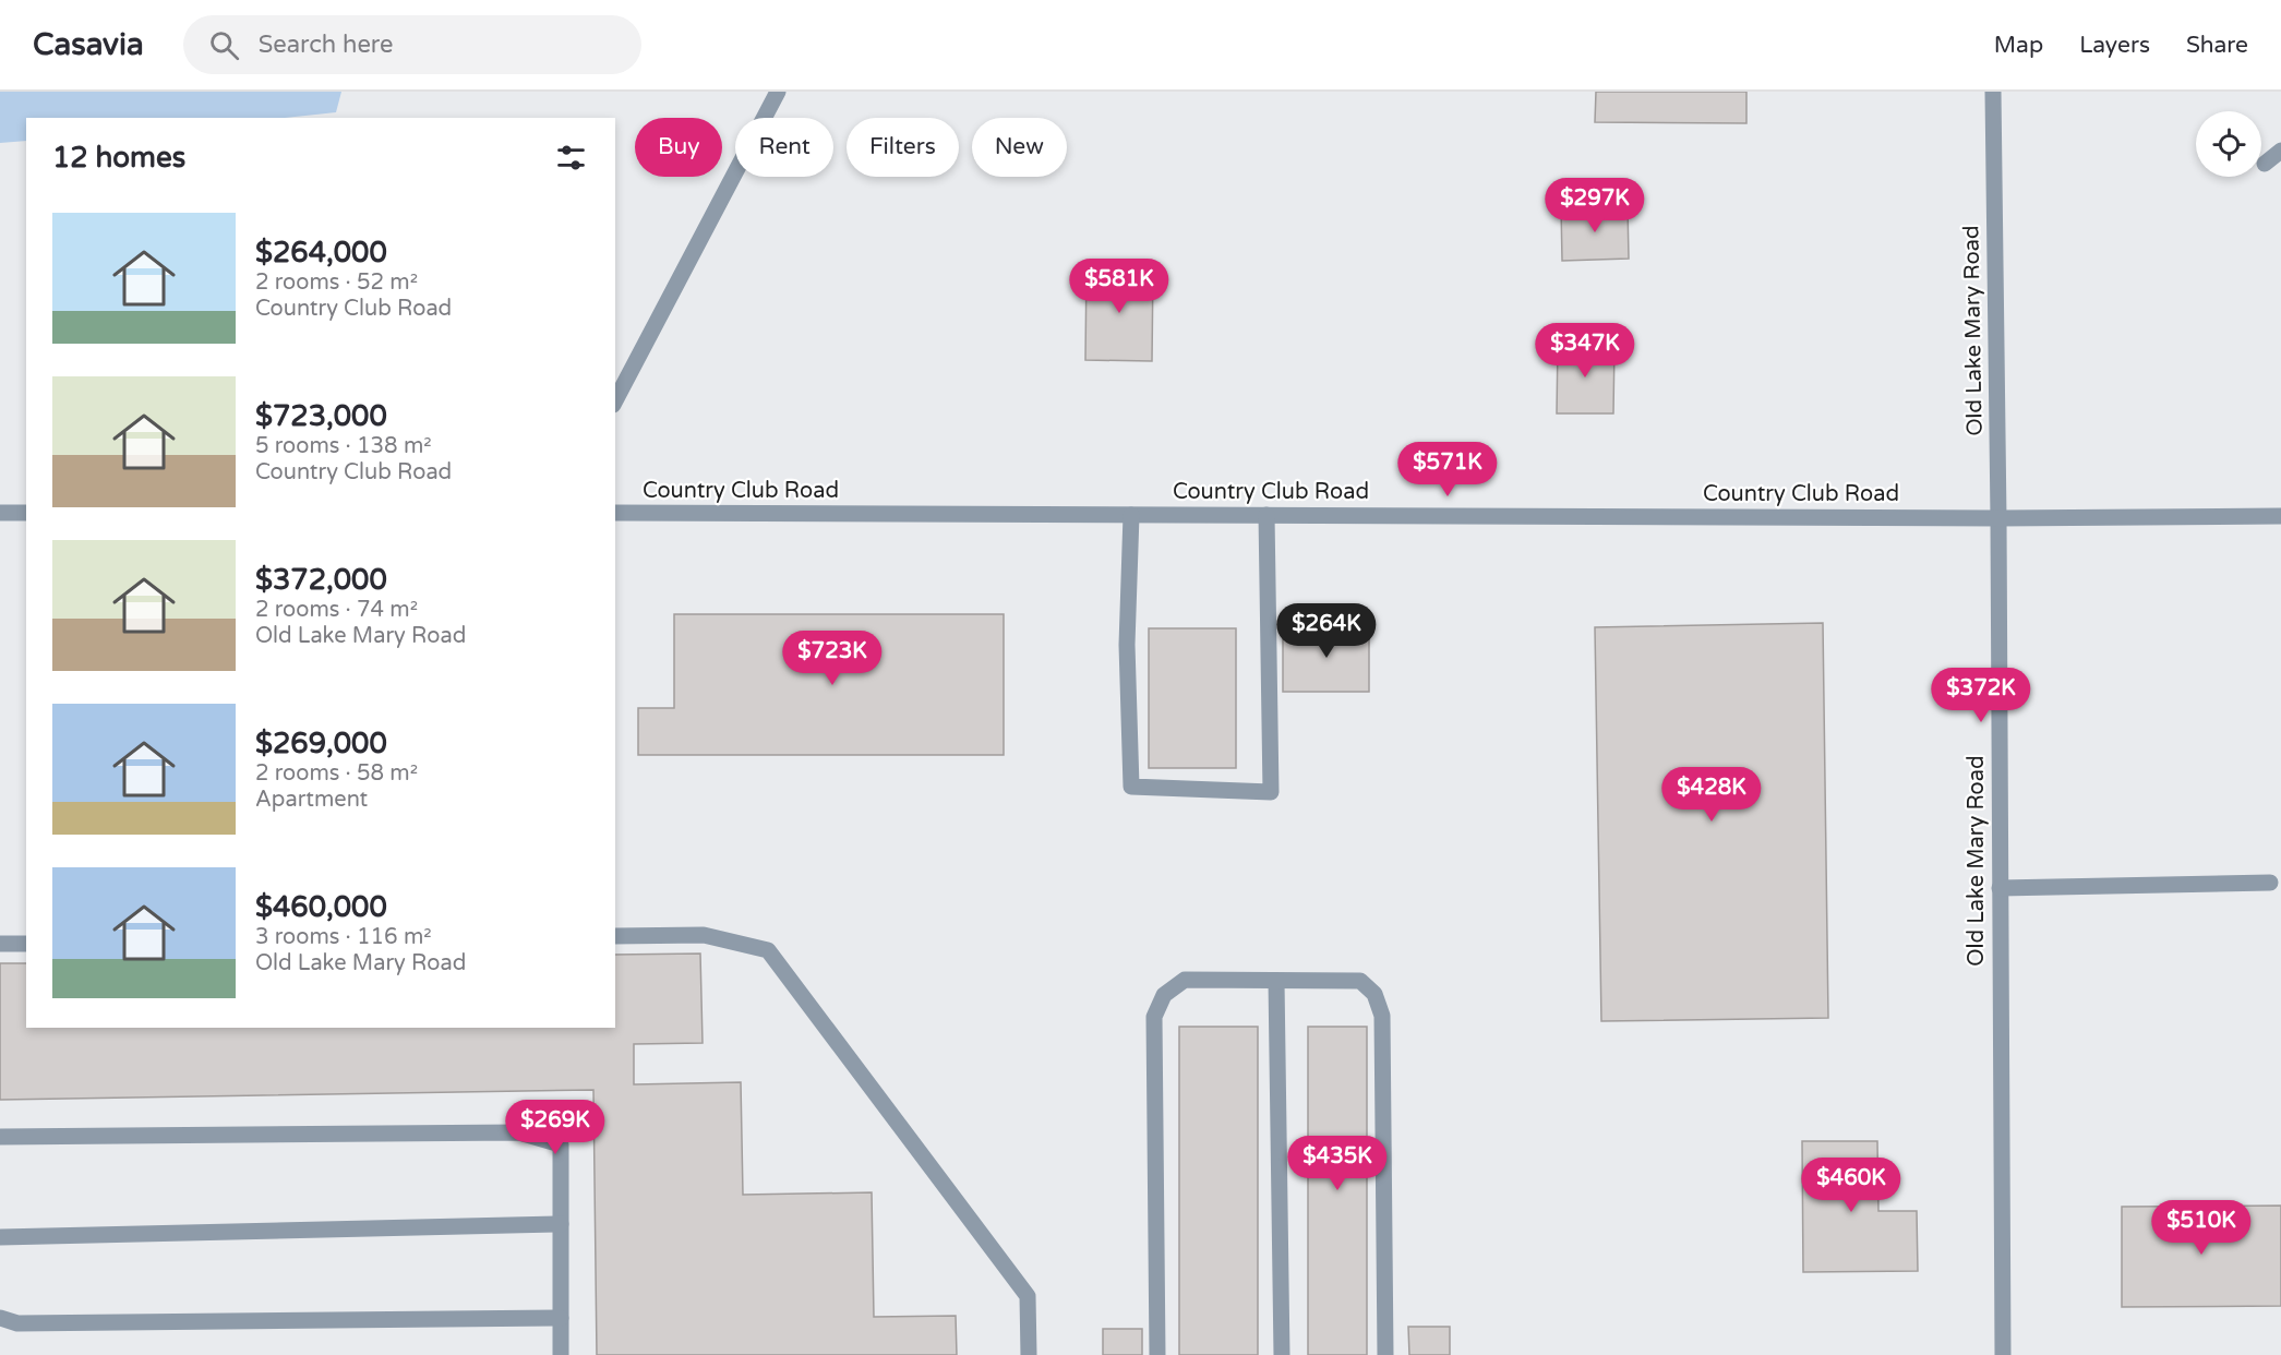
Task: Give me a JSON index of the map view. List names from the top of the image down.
{
  "streets": {
    "street": ["Old Lake Mary Road", "Country Club Road"]
  },
  "crossings": [
    ["Old Lake Mary Road", "Country Club Road"]
  ],
  "page": {
    "header": "Casavia",
    "search": "Search here",
    "nav": ["Map", "Layers", "Share"],
    "chip": [
      "Buy",
      "Rent",
      "Filters",
      "New"
    ],
    "heading": "12 homes",
    "price": [
      "$297K",
      "$581K",
      "$347K",
      "$571K",
      "$264K",
      "$723K",
      "$372K",
      "$428K",
      "$269K",
      "$435K",
      "$460K",
      "$510K"
    ],
    "list": [
      {
        "name": "$264,000",
        "note": "2 rooms · 52 m² · Country Club Road"
      },
      {
        "name": "$723,000",
        "note": "5 rooms · 138 m² · Country Club Road"
      },
      {
        "name": "$372,000",
        "note": "2 rooms · 74 m² · Old Lake Mary Road"
      },
      {
        "name": "$269,000",
        "note": "2 rooms · 58 m² · Apartment"
      },
      {
        "name": "$460,000",
        "note": "3 rooms · 116 m² · Old Lake Mary Road"
      }
    ]
  }
}
